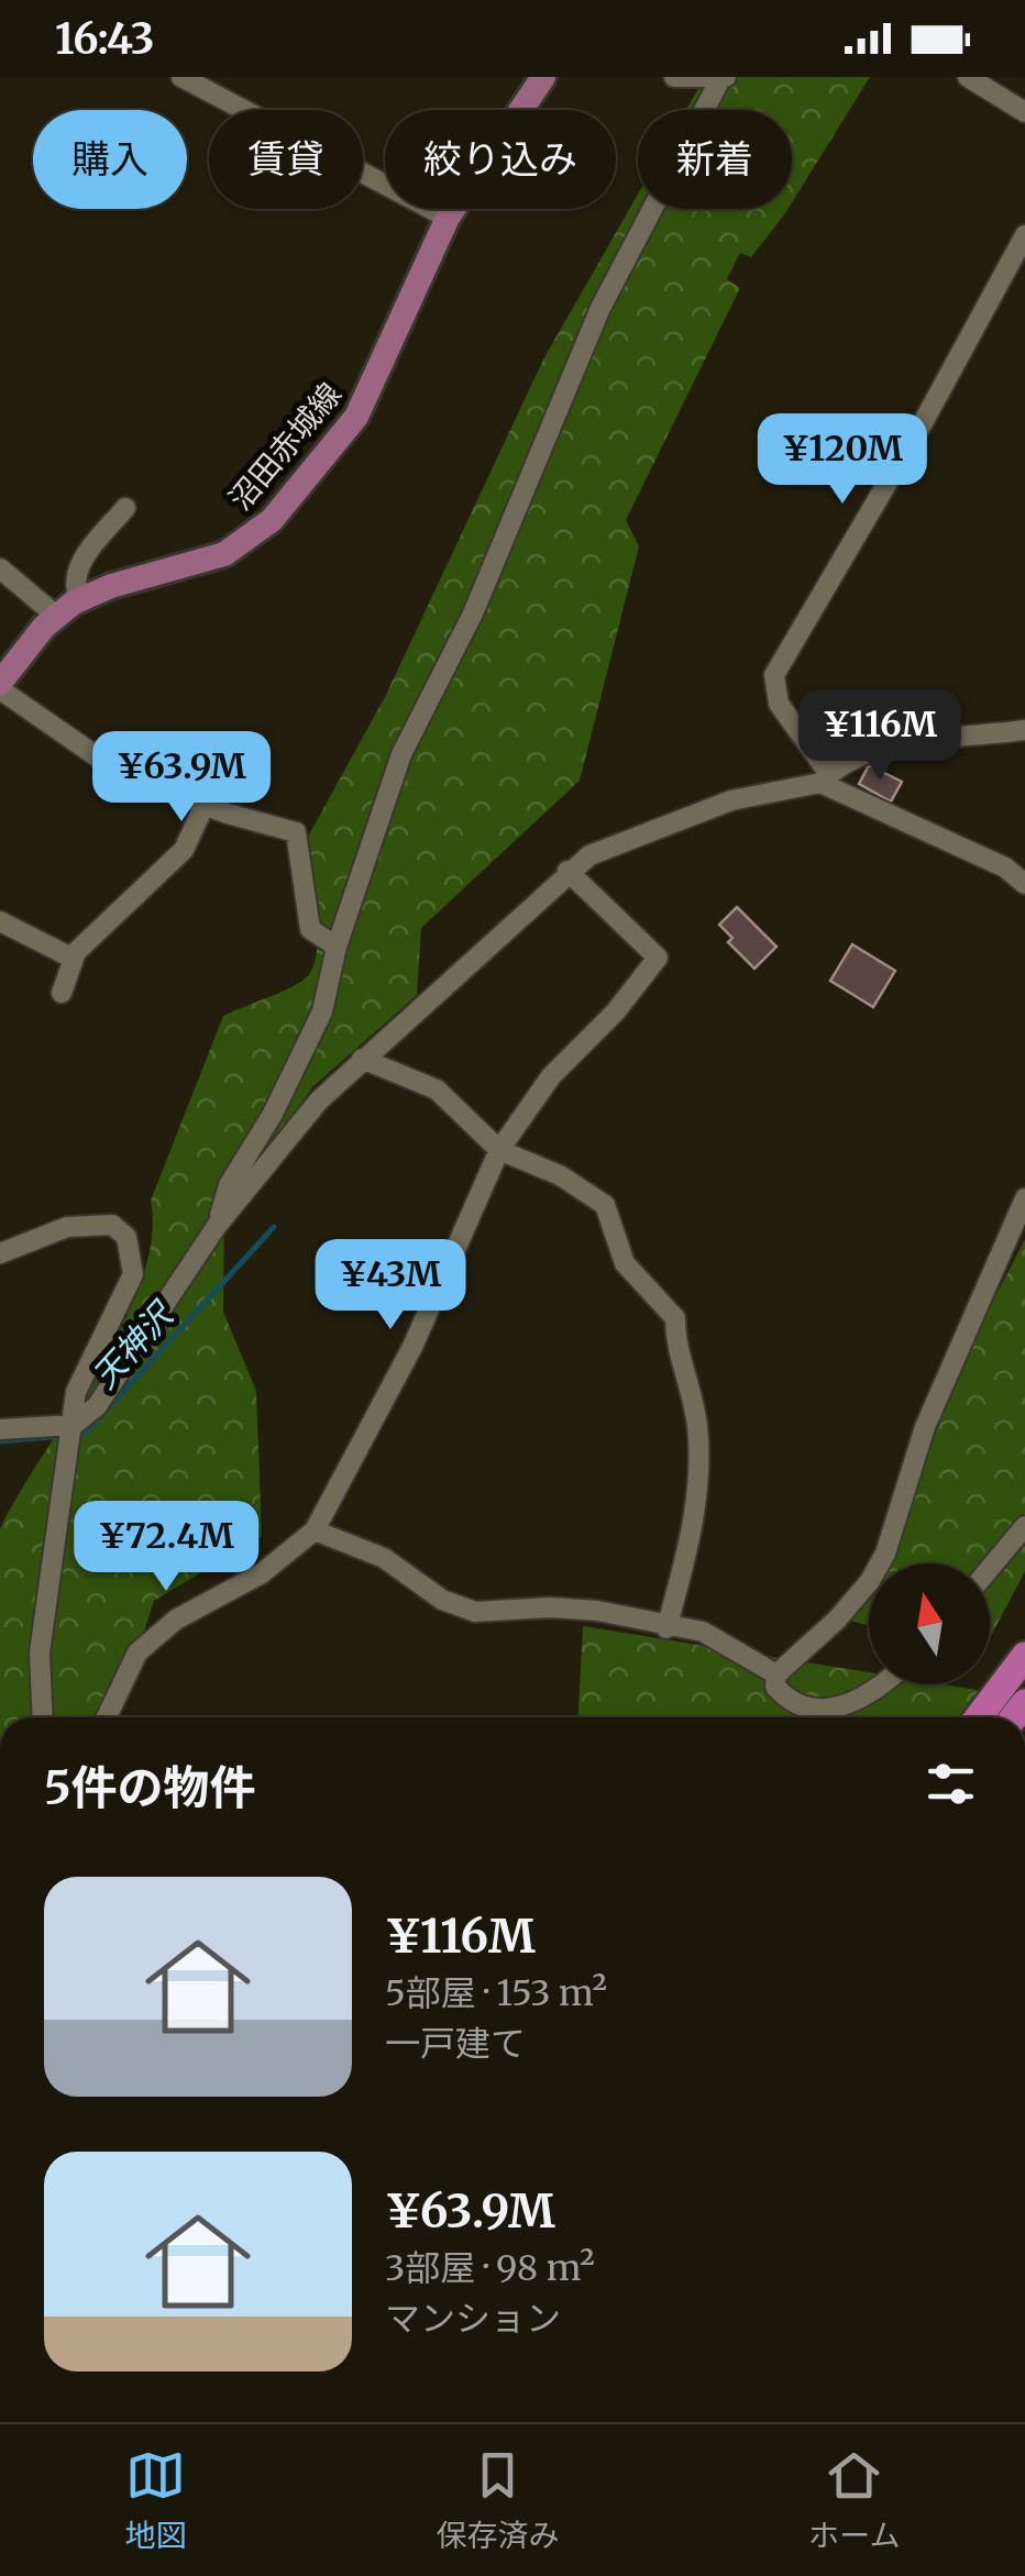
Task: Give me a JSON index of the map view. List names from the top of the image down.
{
  "streets": {
    "main road": ["沼田赤城線"]
  },
  "water": ["天神沢"],
  "north": "top",
  "page": {
    "status": "16:43",
    "chip": [
      "購入",
      "賃貸",
      "絞り込み",
      "新着"
    ],
    "price": [
      "¥120M",
      "¥116M",
      "¥63.9M",
      "¥43M",
      "¥72.4M"
    ],
    "heading": "5件の物件",
    "list": [
      {
        "name": "¥116M",
        "note": "5部屋 · 153 m² · 一戸建て"
      },
      {
        "name": "¥63.9M",
        "note": "3部屋 · 98 m² · マンション"
      }
    ],
    "tabs": ["地図", "保存済み", "ホーム"]
  }
}
